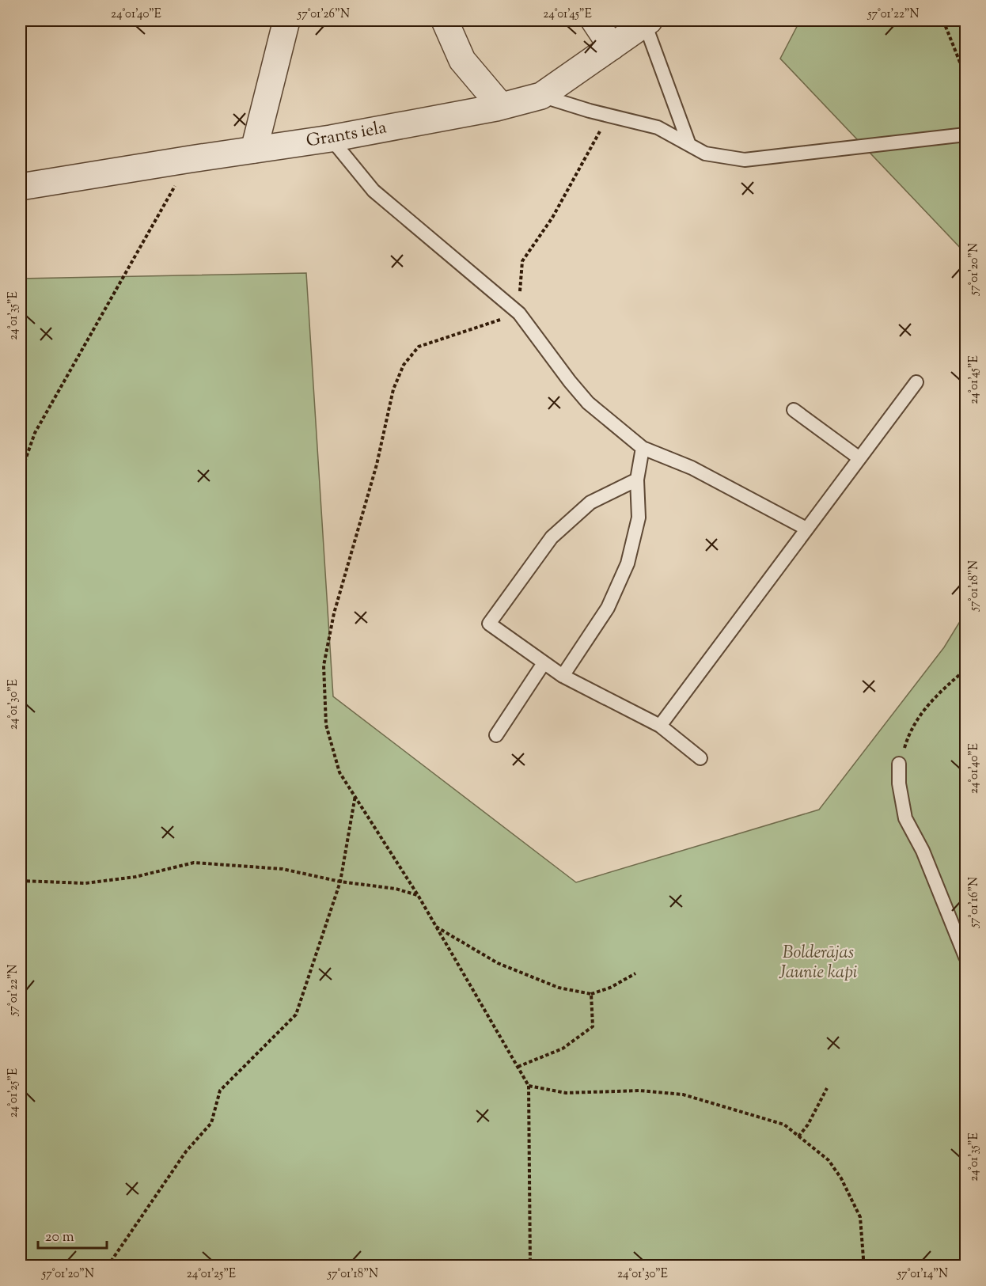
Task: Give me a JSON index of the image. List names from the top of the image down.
{
  "streets": {
    "street": ["Grants iela"]
  },
  "parks": ["Bolderājas Jaunie kapi"],
  "scale_bar": "20 m",
  "coordinates": [
    "24°01'40\"E",
    "57°01'26\"N",
    "24°01'45\"E",
    "57°01'22\"N",
    "57°01'20\"N",
    "24°01'35\"E",
    "57°01'18\"N",
    "24°01'30\"E",
    "57°01'16\"N",
    "24°01'25\"E",
    "57°01'14\"N"
  ]
}
